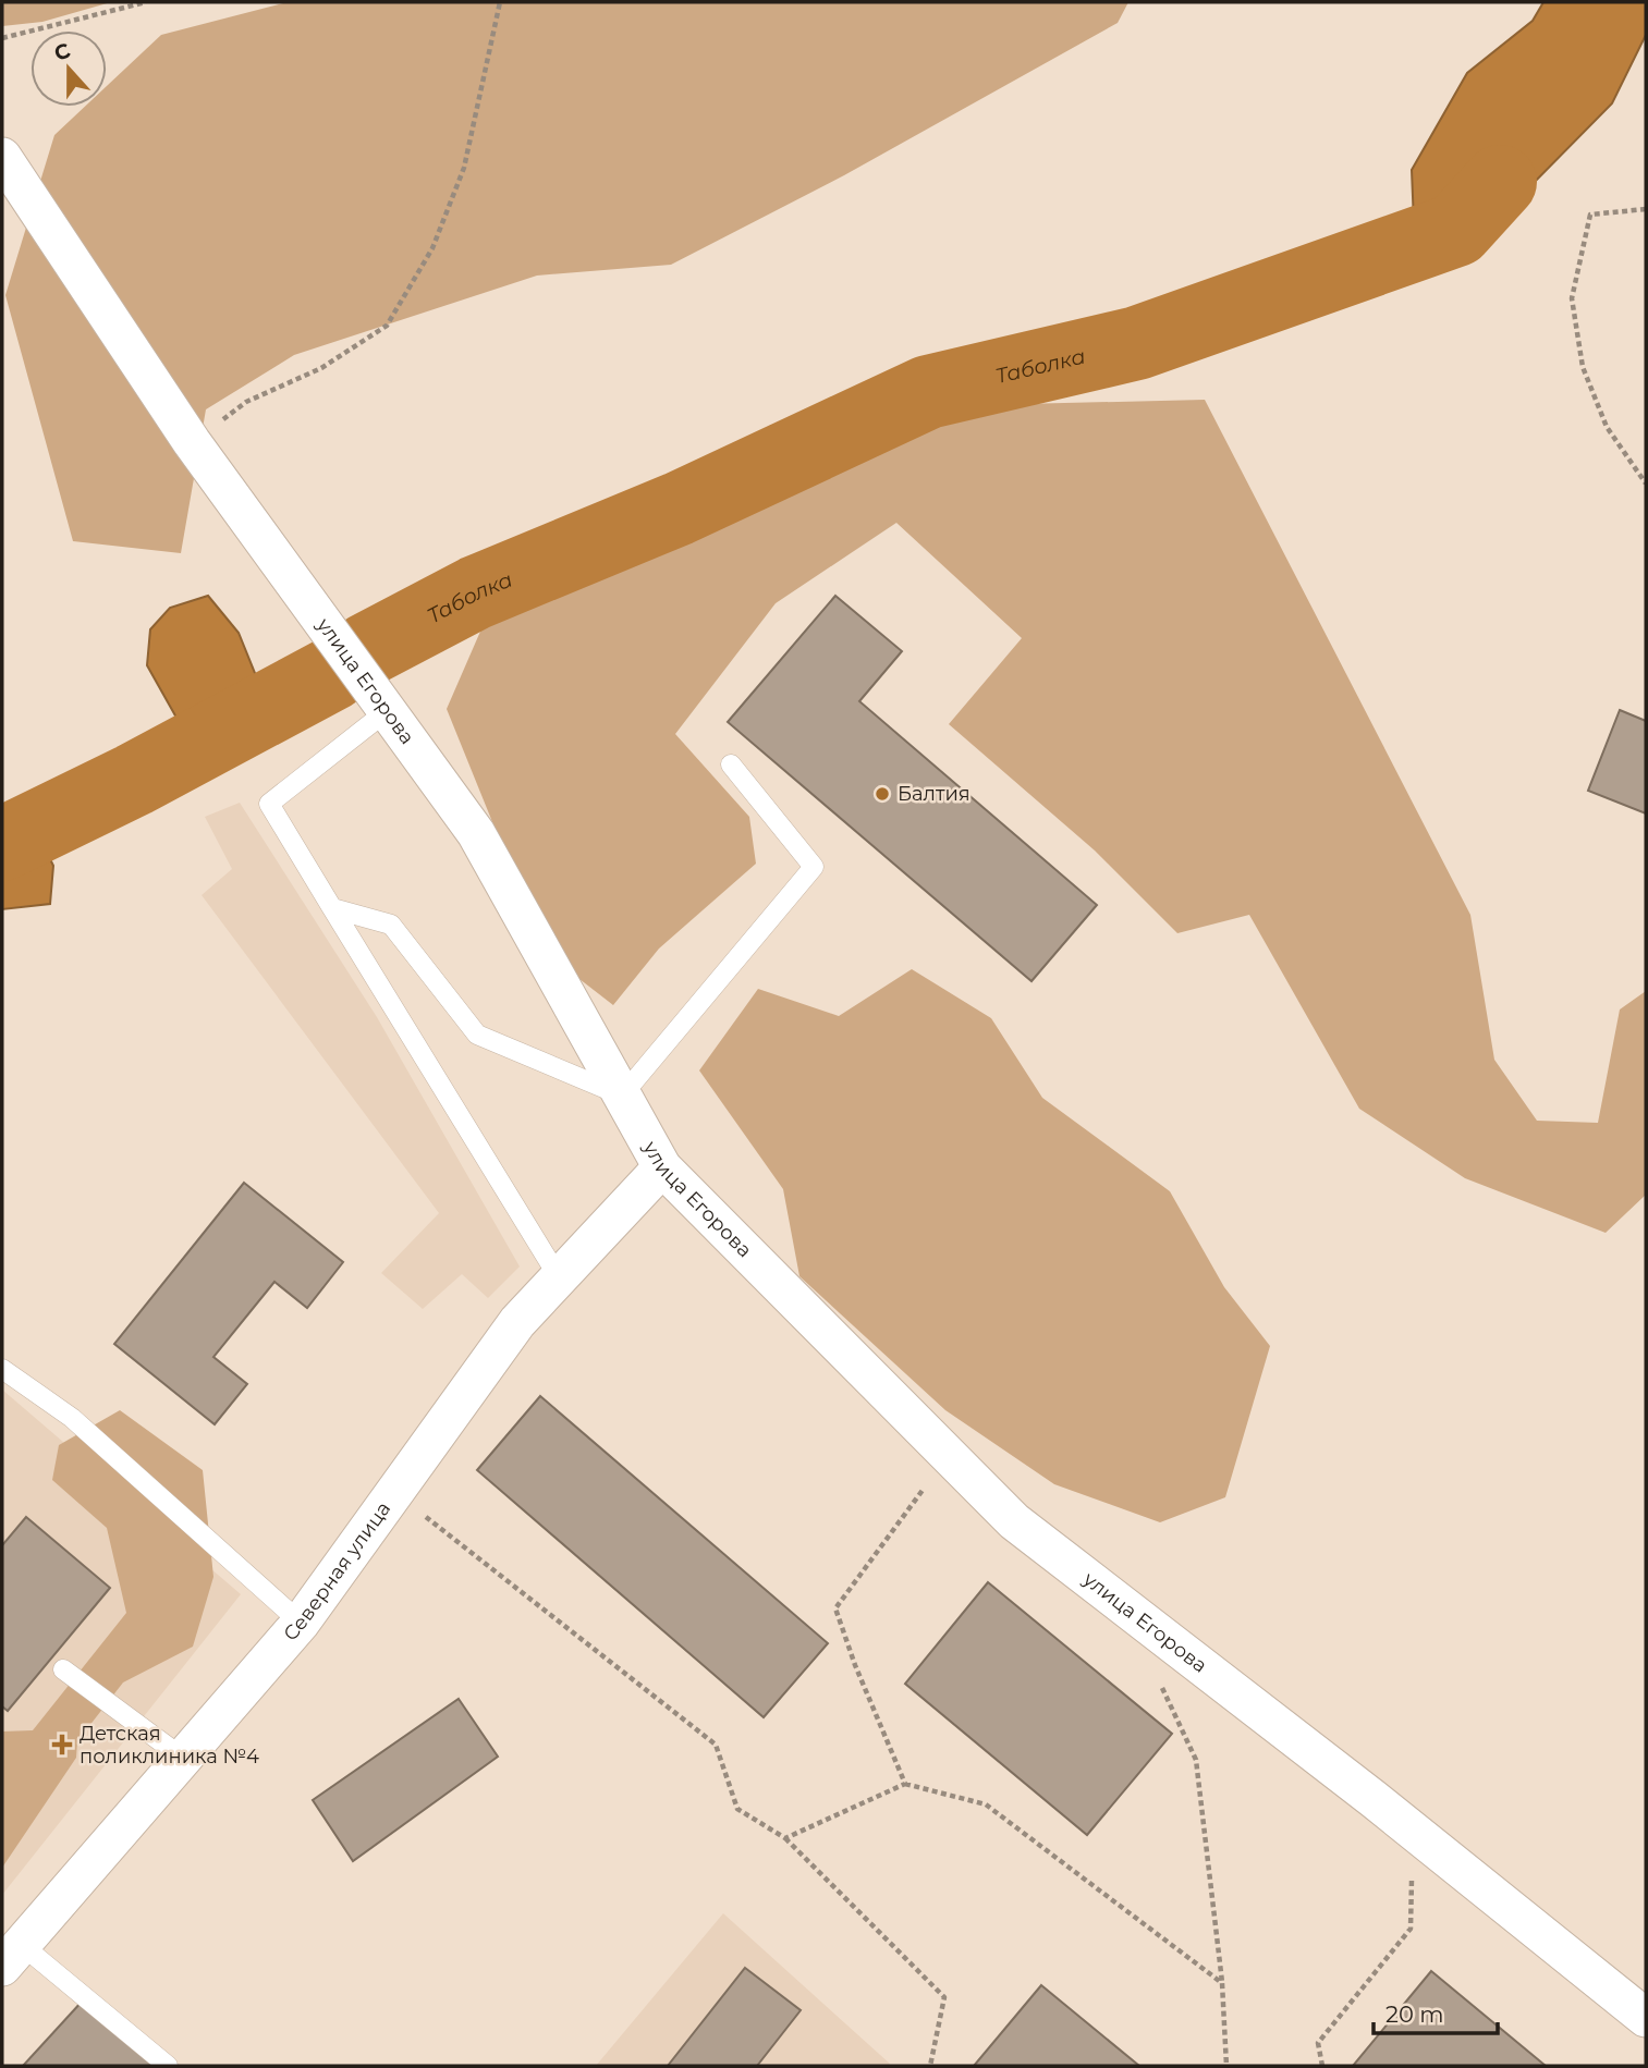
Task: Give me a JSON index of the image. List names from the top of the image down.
{
  "streets": {
    "street": ["улица Егорова", "Северная улица"]
  },
  "crossings": [
    ["улица Егорова", "Северная улица"]
  ],
  "water": ["Таболка"],
  "places": {
    "other": ["Балтия"],
    "health": ["Детская поликлиника №4"]
  },
  "scale_bar": "20 m",
  "north": "top"
}
